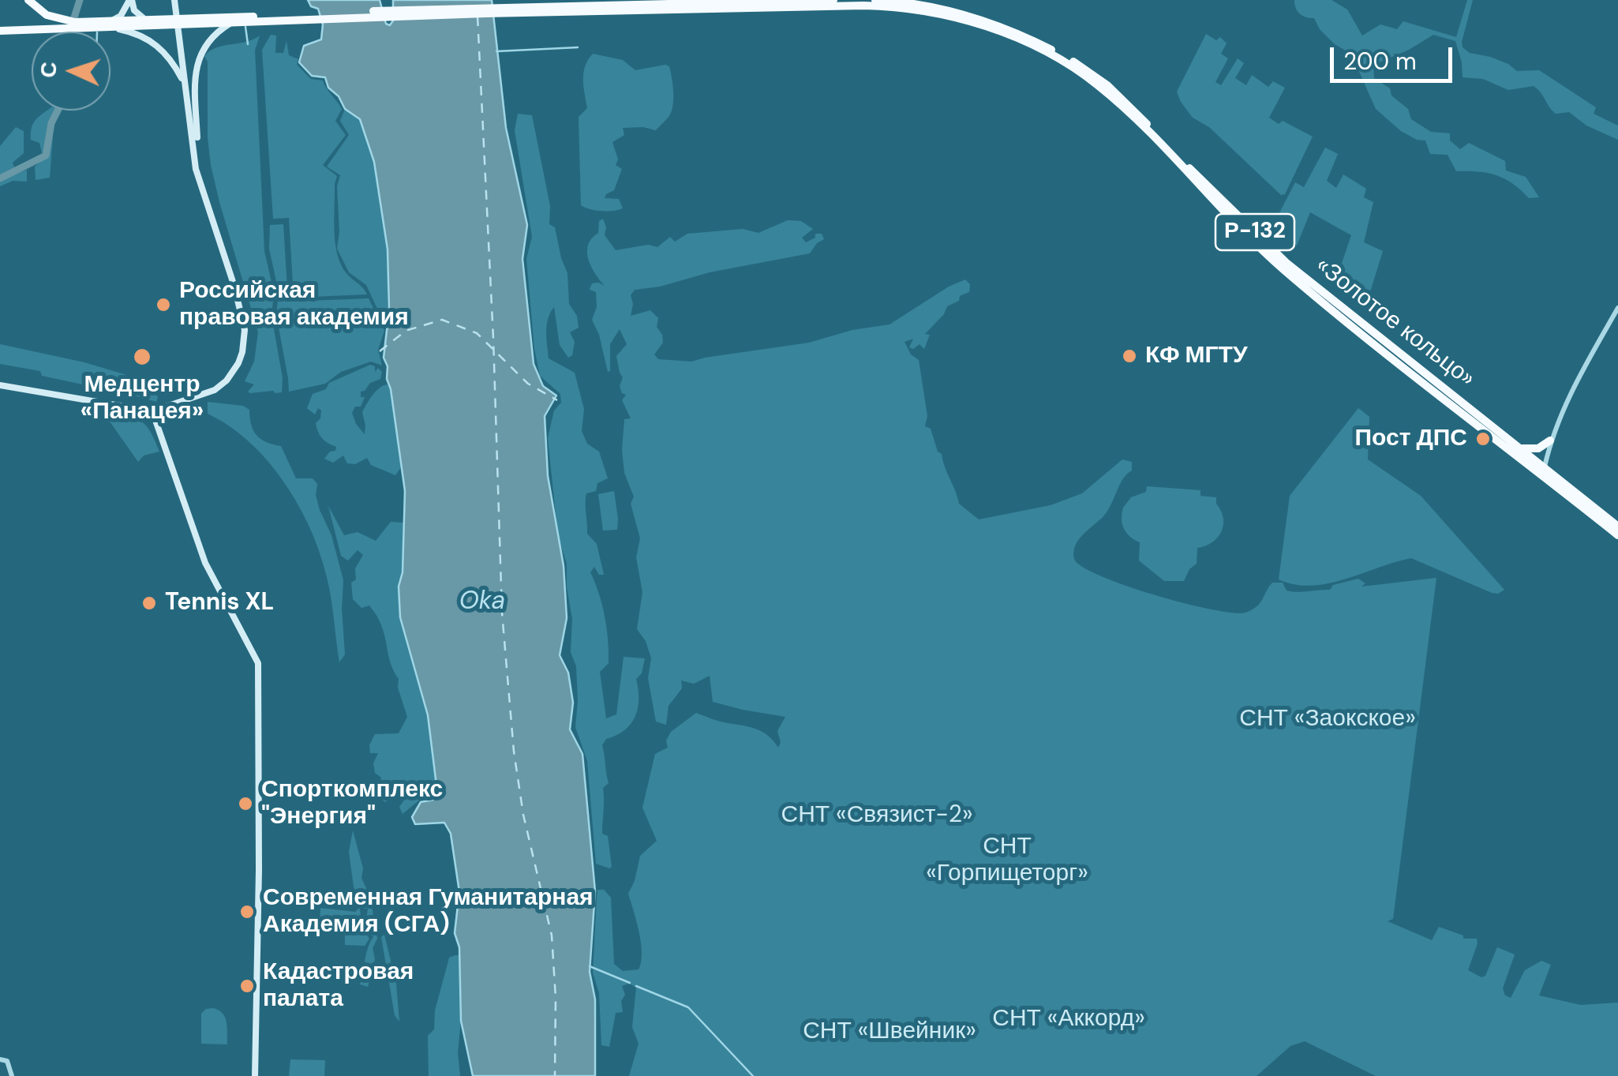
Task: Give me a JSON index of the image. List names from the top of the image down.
{
  "streets": {
    "highway": ["Р-132", "«Золотое кольцо»"]
  },
  "crossings": [
    ["Р-132", "«Золотое кольцо»"]
  ],
  "water": ["Oka"],
  "parks": [
    "СНТ «Заокское»",
    "СНТ «Связист-2»",
    "СНТ «Горпищеторг»",
    "СНТ «Аккорд»",
    "СНТ «Швейник»"
  ],
  "places": [
    "Российская правовая академия",
    "КФ МГТУ",
    "Медцентр «Панацея»",
    "Пост ДПС",
    "Tennis XL",
    "Спорткомплекс \"Энергия\"",
    "Современная Гуманитарная Академия (СГА)",
    "Кадастровая палата"
  ],
  "scale_bar": "200 m",
  "north": "left"
}
